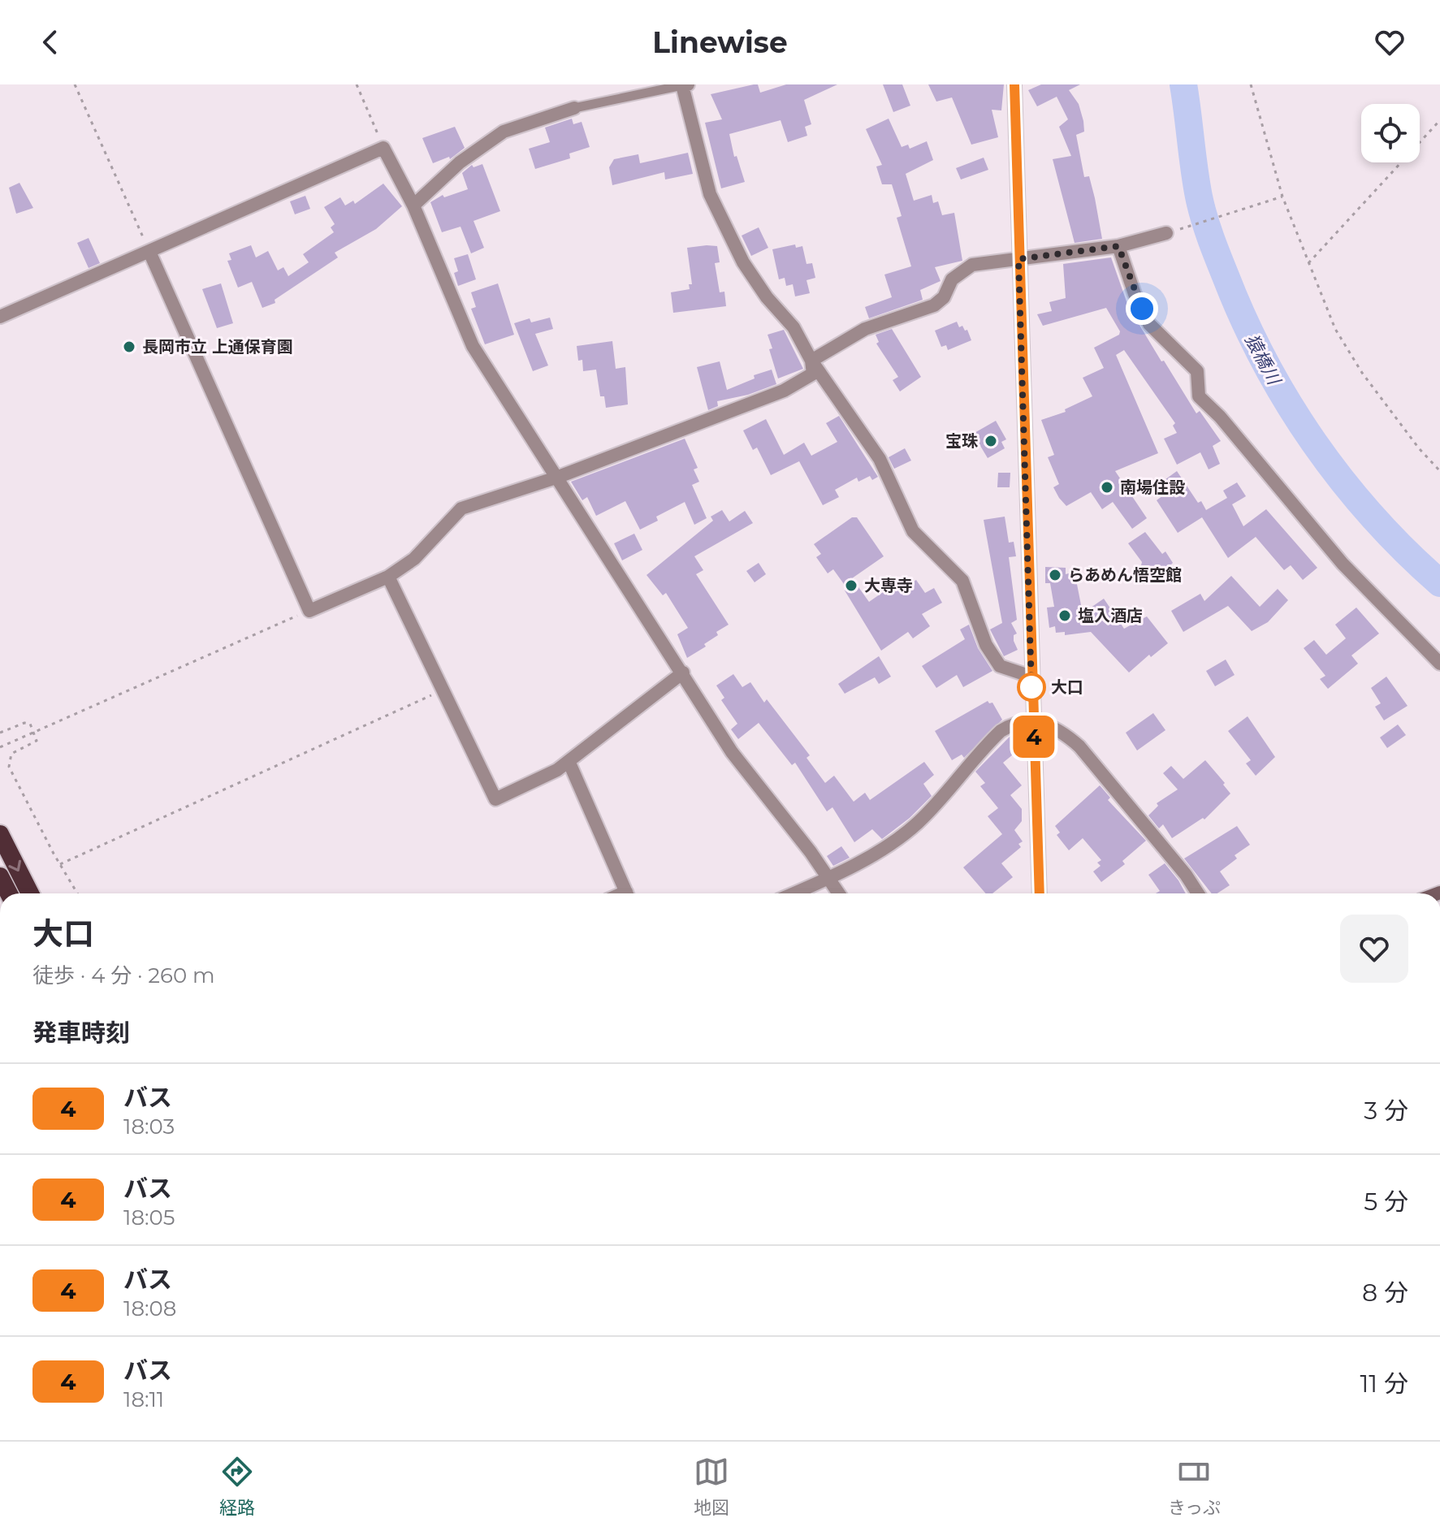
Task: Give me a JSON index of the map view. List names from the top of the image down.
{
  "water": ["猿橋川"],
  "places": [
    "長岡市立 上通保育園",
    "宝珠",
    "南場住設",
    "らあめん悟空館",
    "大専寺",
    "塩入酒店",
    "大口"
  ],
  "lines": ["bus line 4"],
  "page": {
    "header": "Linewise",
    "on_map": "4",
    "heading": [
      ["大口", "徒歩 · 4 分 · 260 m"],
      "発車時刻"
    ],
    "list": [
      {
        "mark": "4",
        "name": "バス",
        "note": "18:03",
        "value": "3 分"
      },
      {
        "mark": "4",
        "name": "バス",
        "note": "18:05",
        "value": "5 分"
      },
      {
        "mark": "4",
        "name": "バス",
        "note": "18:08",
        "value": "8 分"
      },
      {
        "mark": "4",
        "name": "バス",
        "note": "18:11",
        "value": "11 分"
      }
    ],
    "tabs": ["経路", "地図", "きっぷ"]
  }
}
